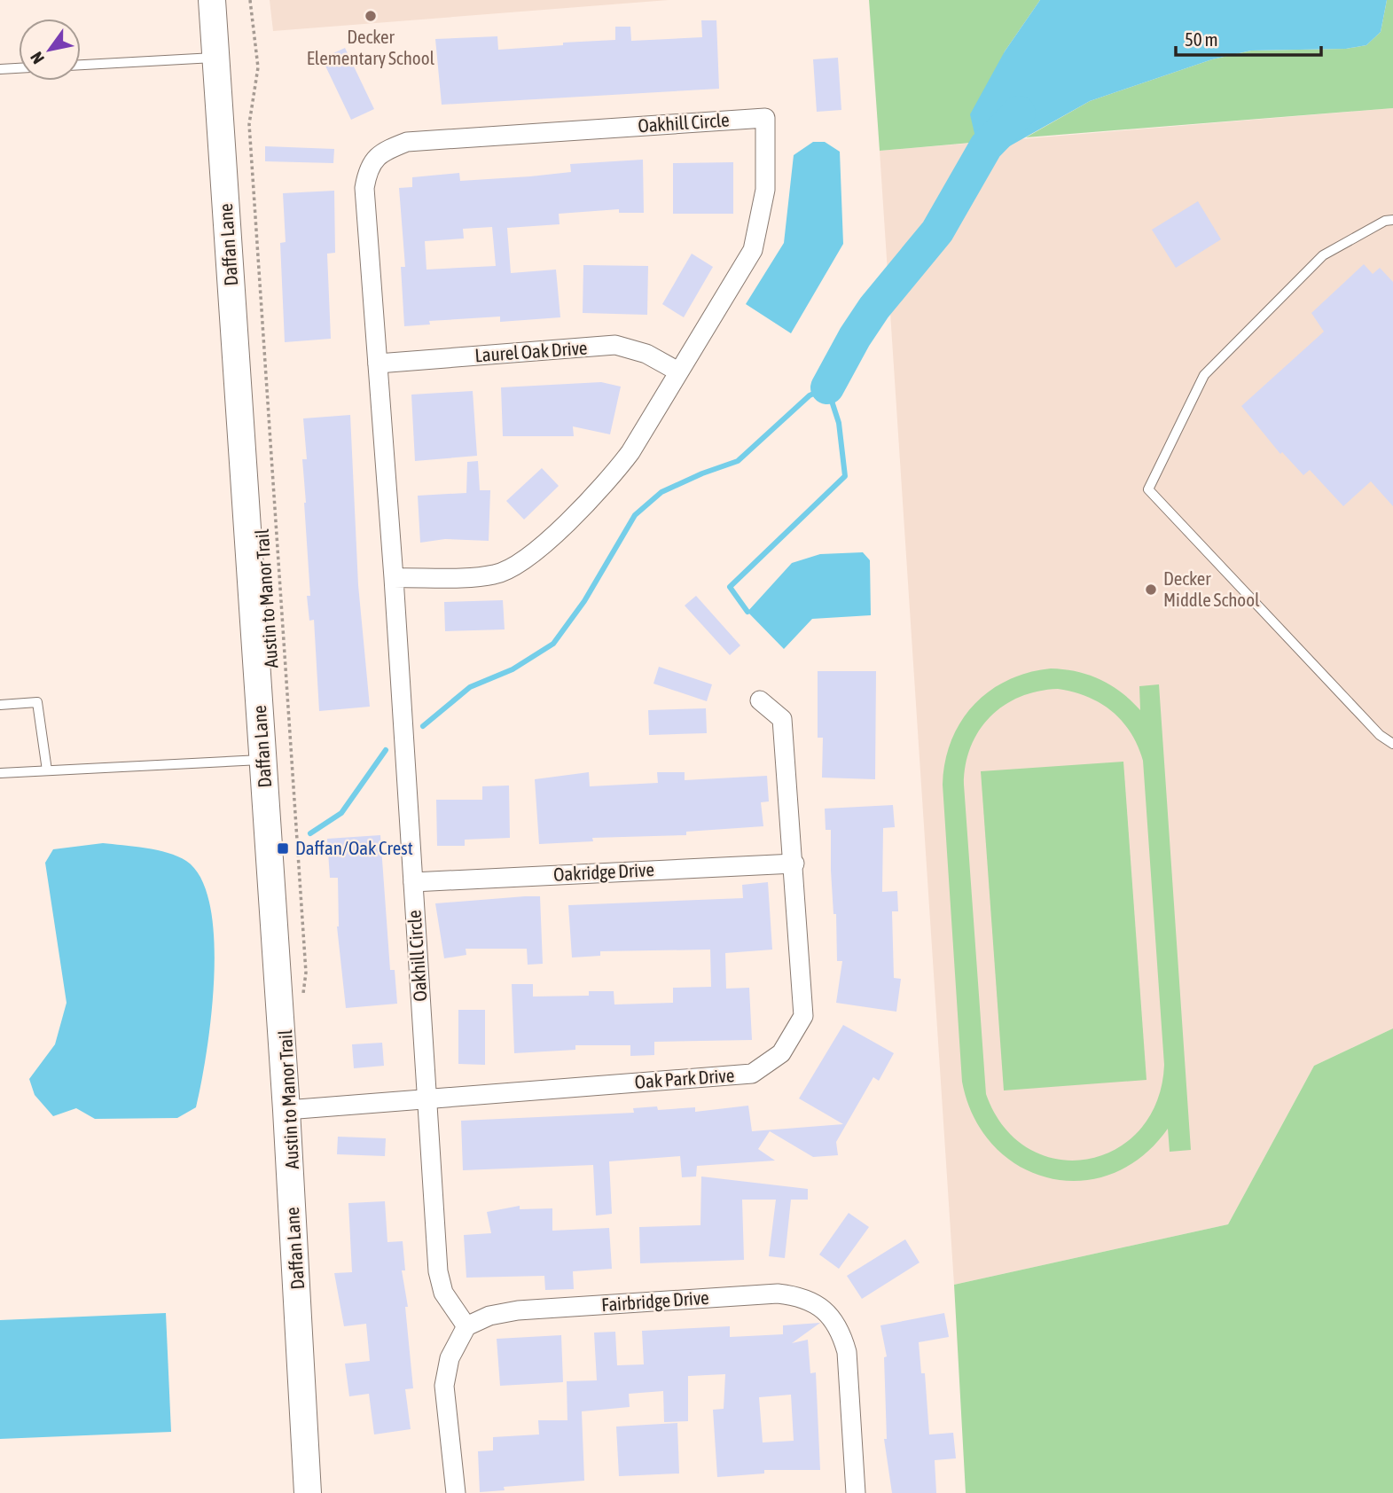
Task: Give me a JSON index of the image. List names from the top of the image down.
{
  "streets": {
    "street": [
      "Oakhill Circle",
      "Daffan Lane",
      "Laurel Oak Drive",
      "Oakridge Drive",
      "Oak Park Drive",
      "Fairbridge Drive"
    ],
    "path": ["Austin to Manor Trail"]
  },
  "crossings": [
    ["Oakhill Circle", "Laurel Oak Drive"],
    ["Oakhill Circle", "Oakridge Drive"],
    ["Oakhill Circle", "Oak Park Drive"],
    ["Oakhill Circle", "Fairbridge Drive"],
    ["Daffan Lane", "Oak Park Drive"],
    ["Oakridge Drive", "Oak Park Drive"]
  ],
  "places": {
    "other": ["Decker Elementary School", "Decker Middle School"],
    "transit": ["Daffan/Oak Crest"]
  },
  "scale_bar": "50 m",
  "north": "bottom left"
}
